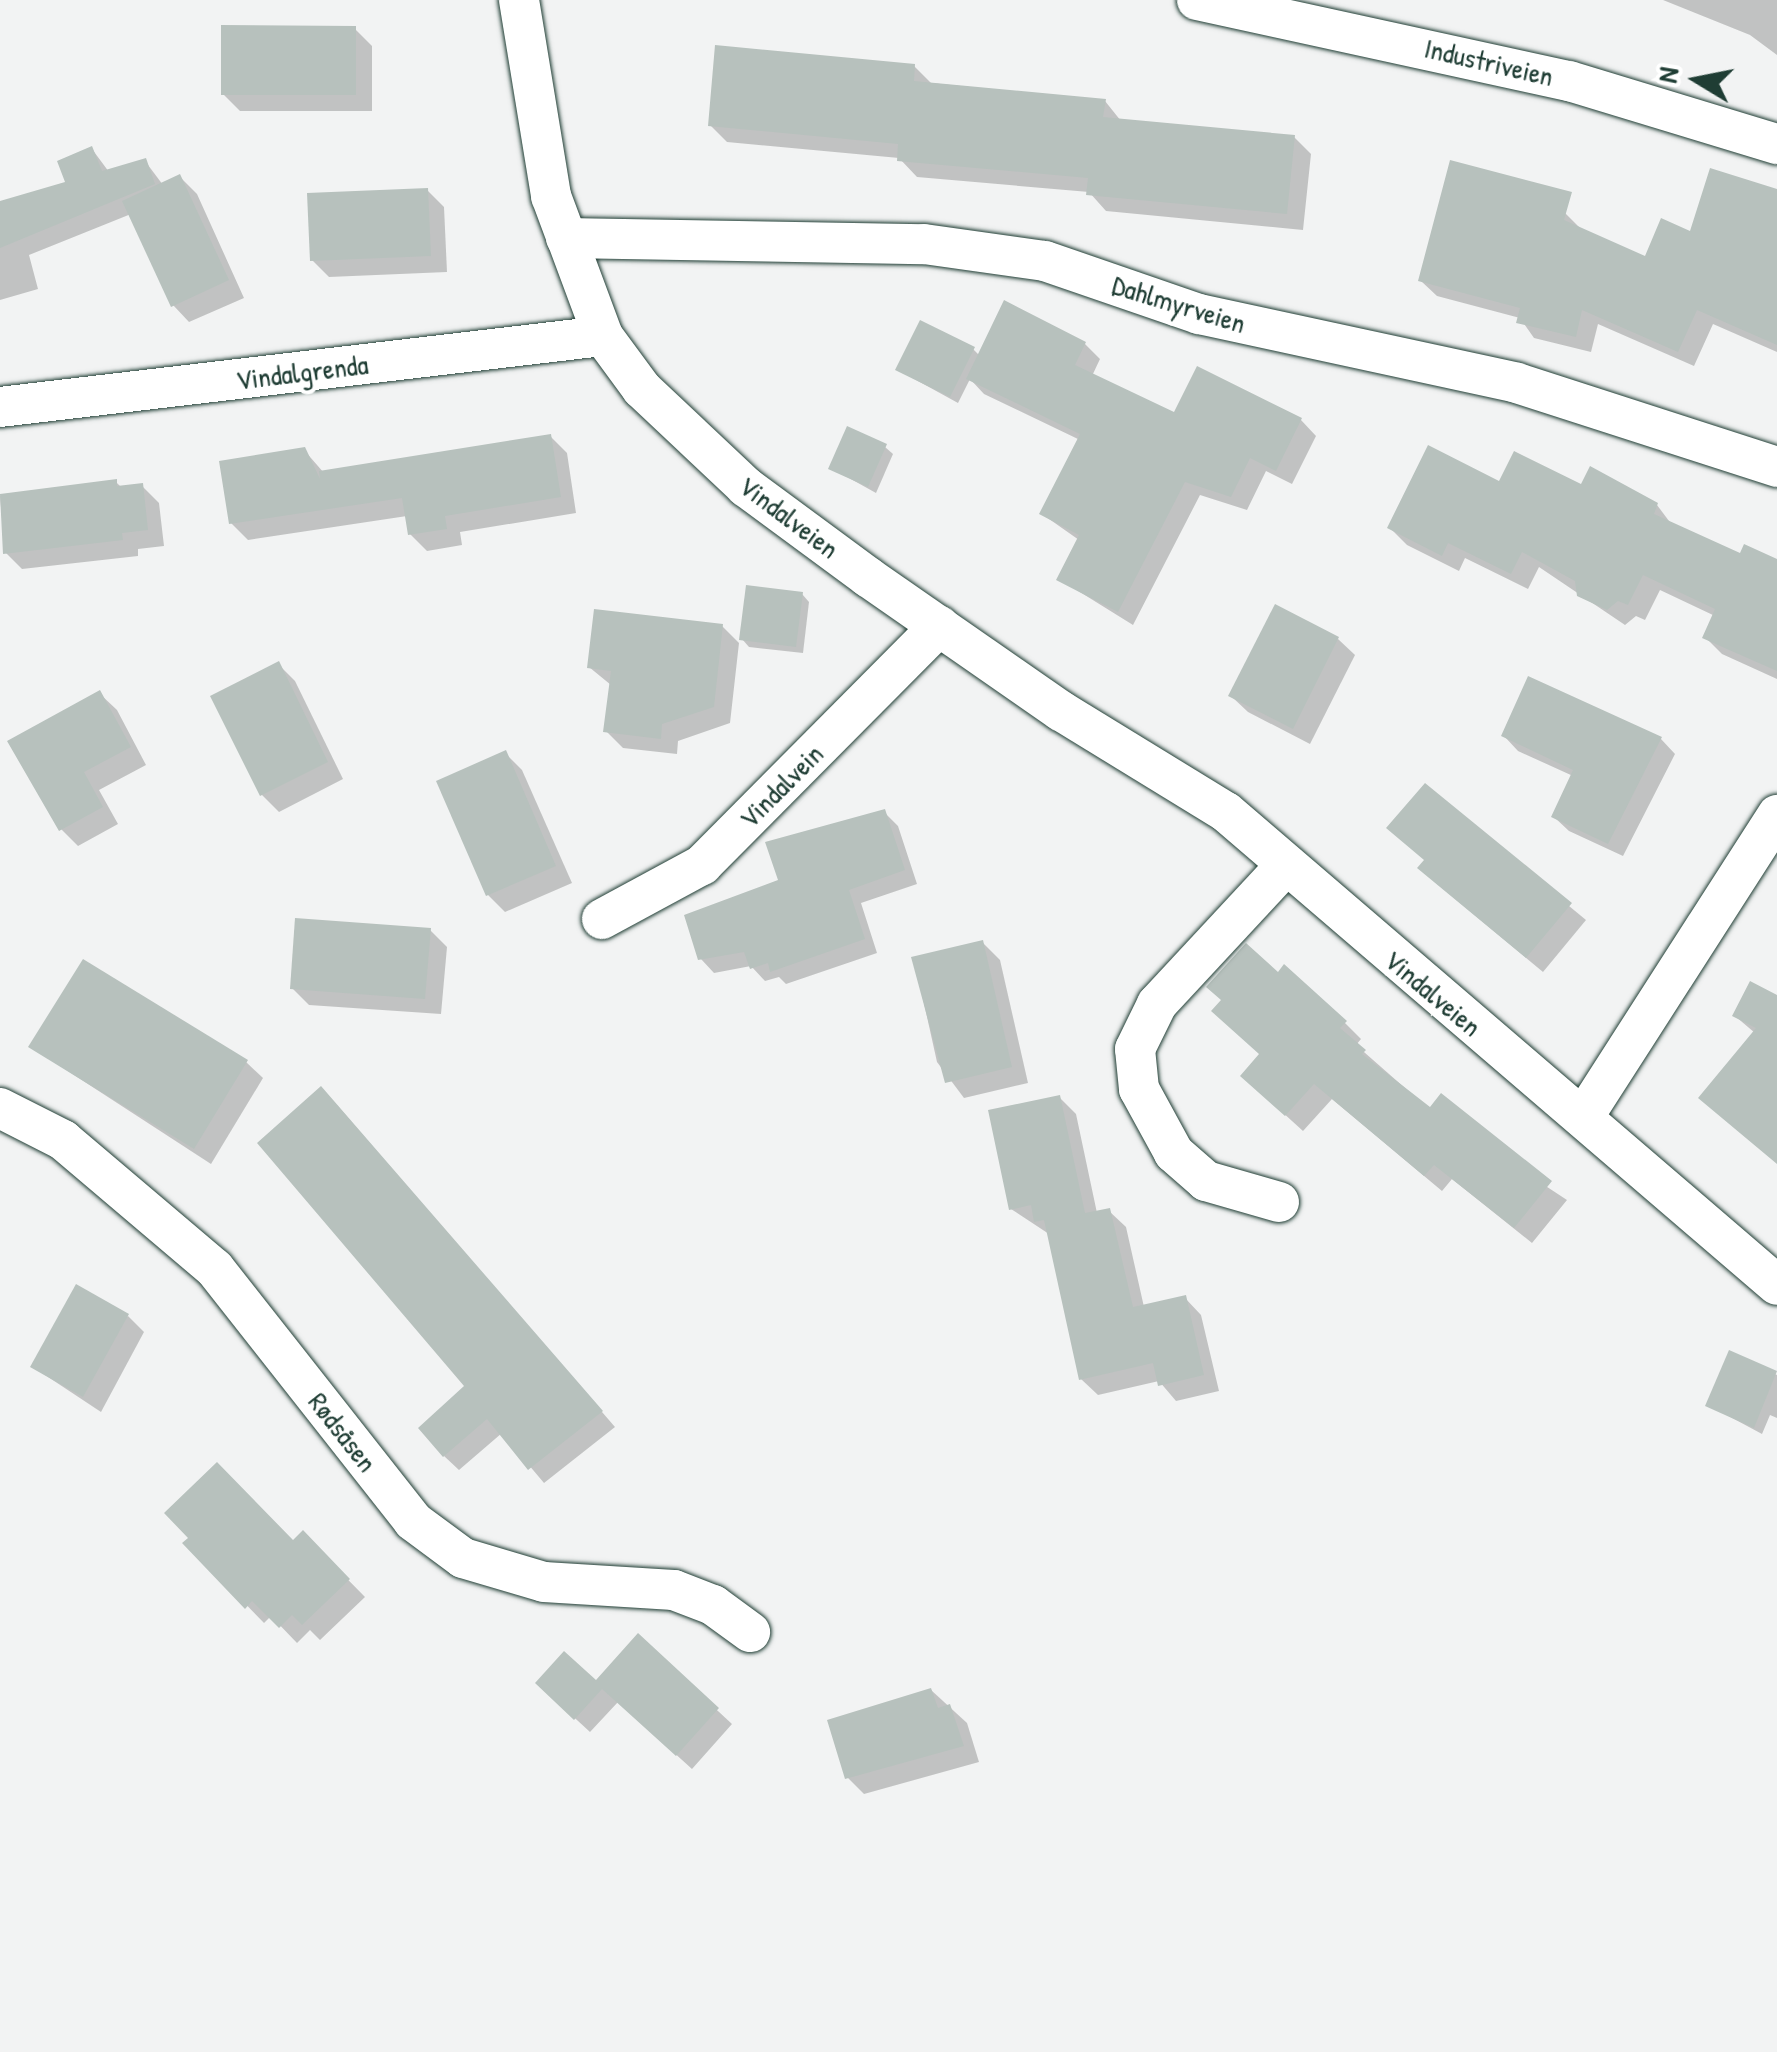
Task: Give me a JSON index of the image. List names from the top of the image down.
{
  "streets": {
    "street": [
      "Industriveien",
      "Dahlmyrveien",
      "Vindalgrenda",
      "Vindalveien",
      "Vindalvein",
      "Rødsåsen"
    ]
  },
  "crossings": [
    ["Dahlmyrveien", "Vindalveien"],
    ["Vindalgrenda", "Vindalveien"],
    ["Vindalveien", "Vindalvein"]
  ],
  "north": "left"
}
